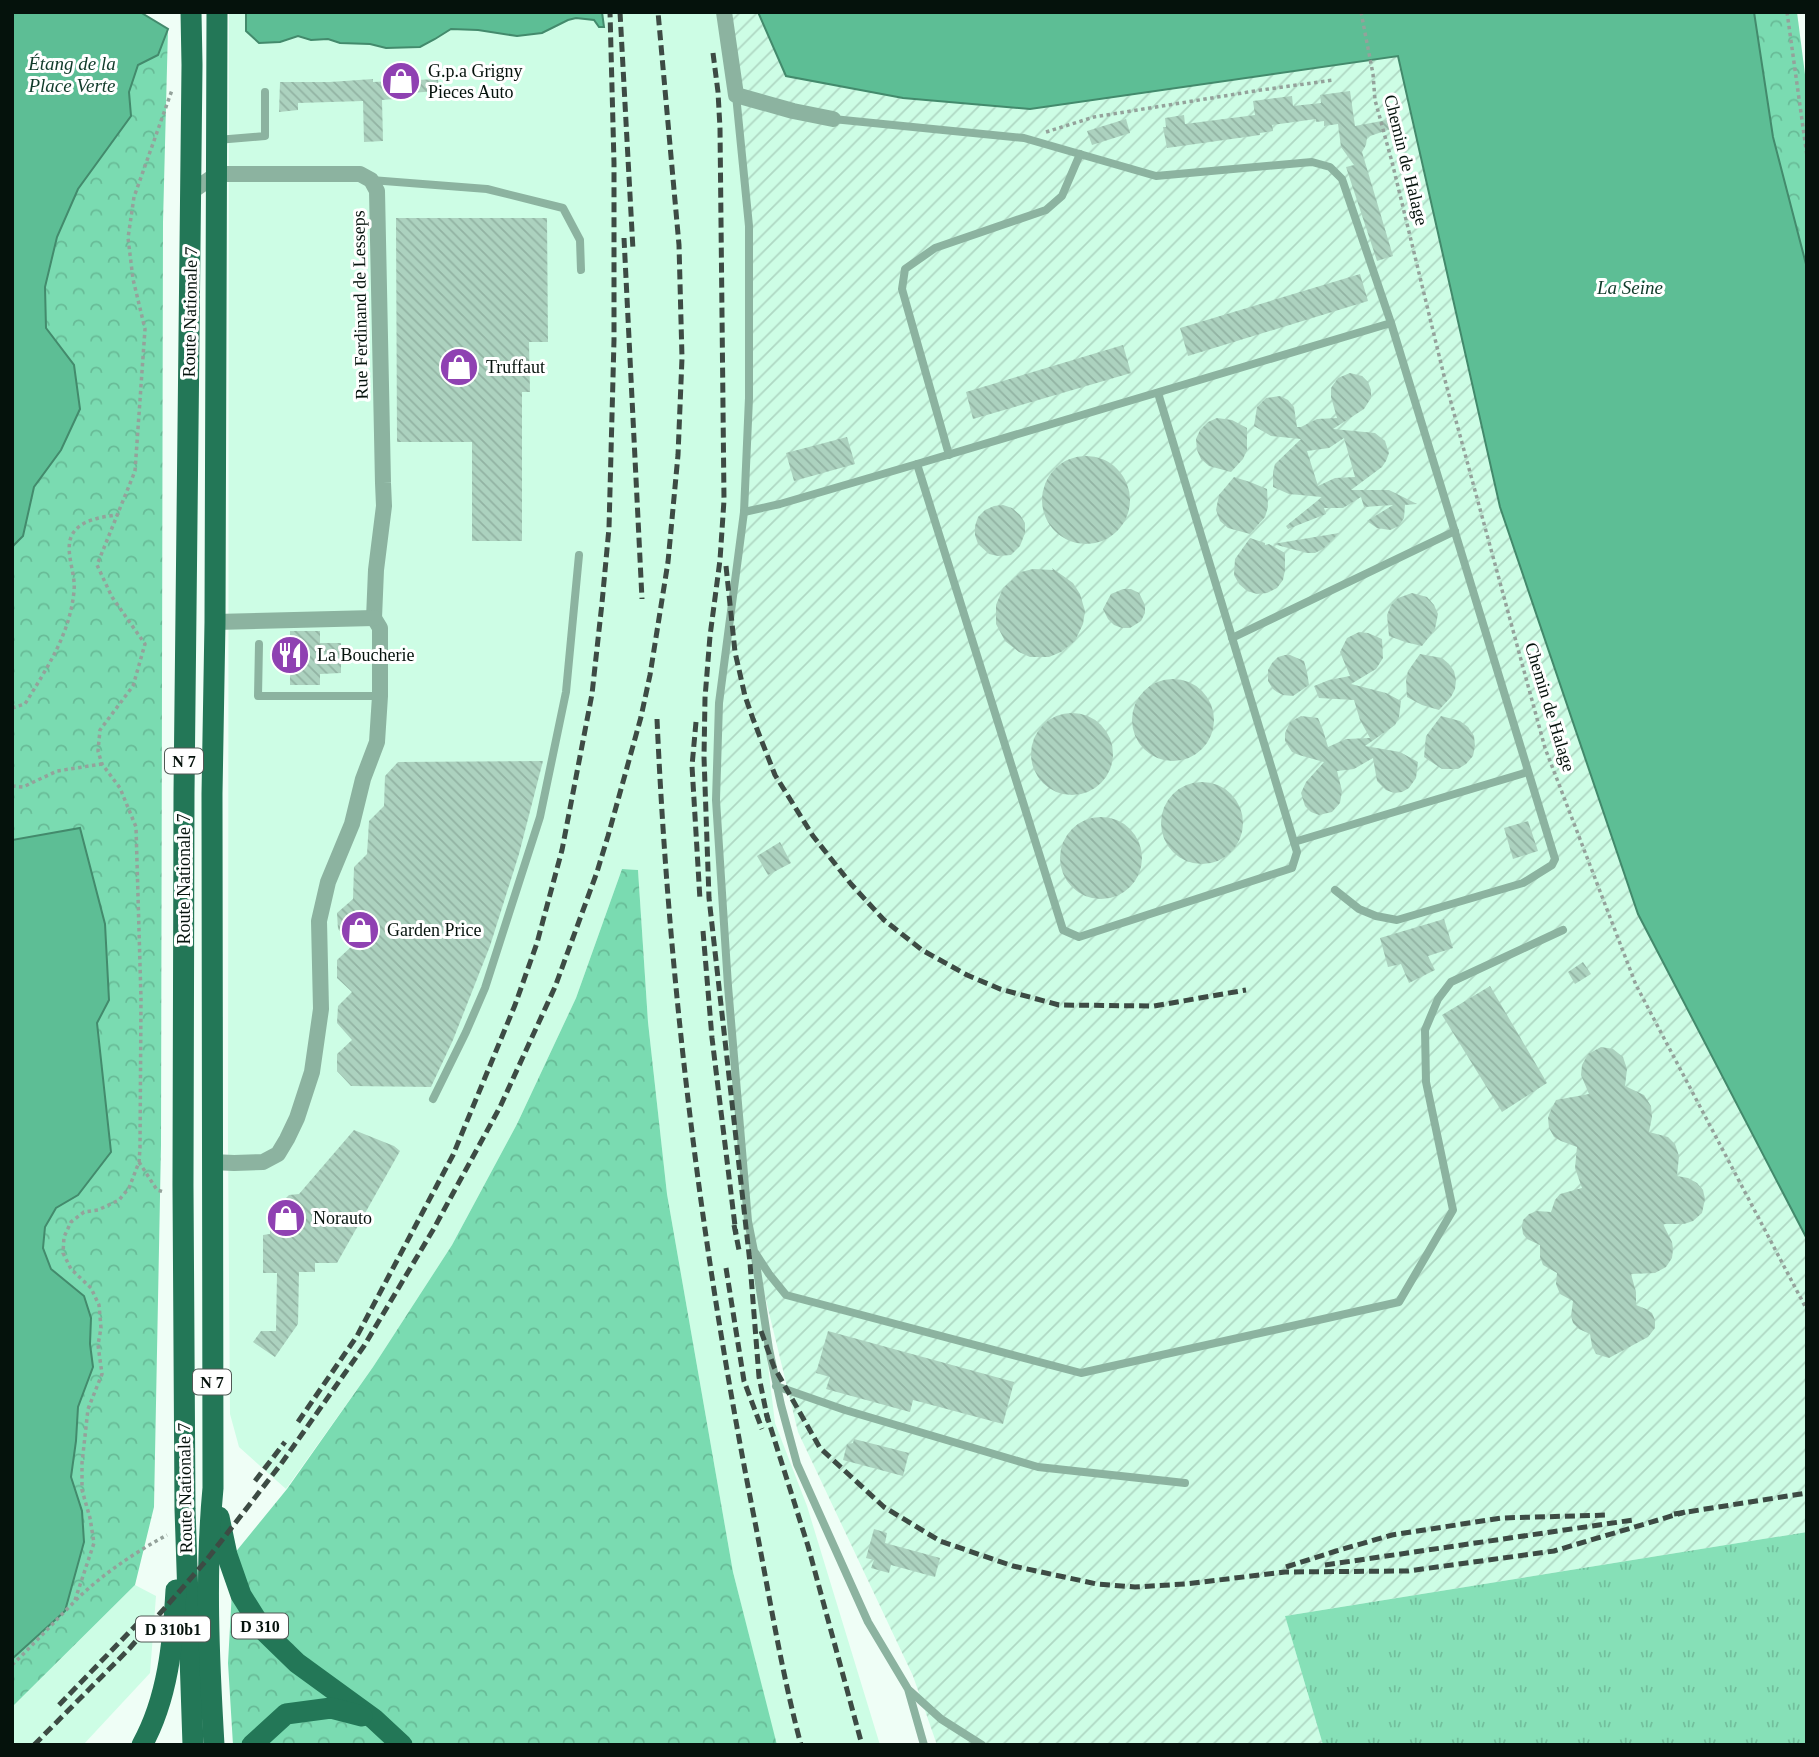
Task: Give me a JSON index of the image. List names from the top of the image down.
{
  "streets": {
    "main road": [
      "Route Nationale 7",
      "N 7",
      "D 310",
      "D 310b1"
    ],
    "street": ["Rue Ferdinand de Lesseps"],
    "path": ["Chemin de Halage"]
  },
  "crossings": [
    ["Rue Ferdinand de Lesseps", "Route Nationale 7"],
    ["Route Nationale 7", "D 310"],
    ["Route Nationale 7", "D 310b1"]
  ],
  "water": ["Étang de la Place Verte", "La Seine"],
  "places": {
    "shop": [
      "G.p.a Grigny Pieces Auto",
      "Truffaut",
      "Garden Price",
      "Norauto"
    ],
    "restaurant": ["La Boucherie"]
  }
}
